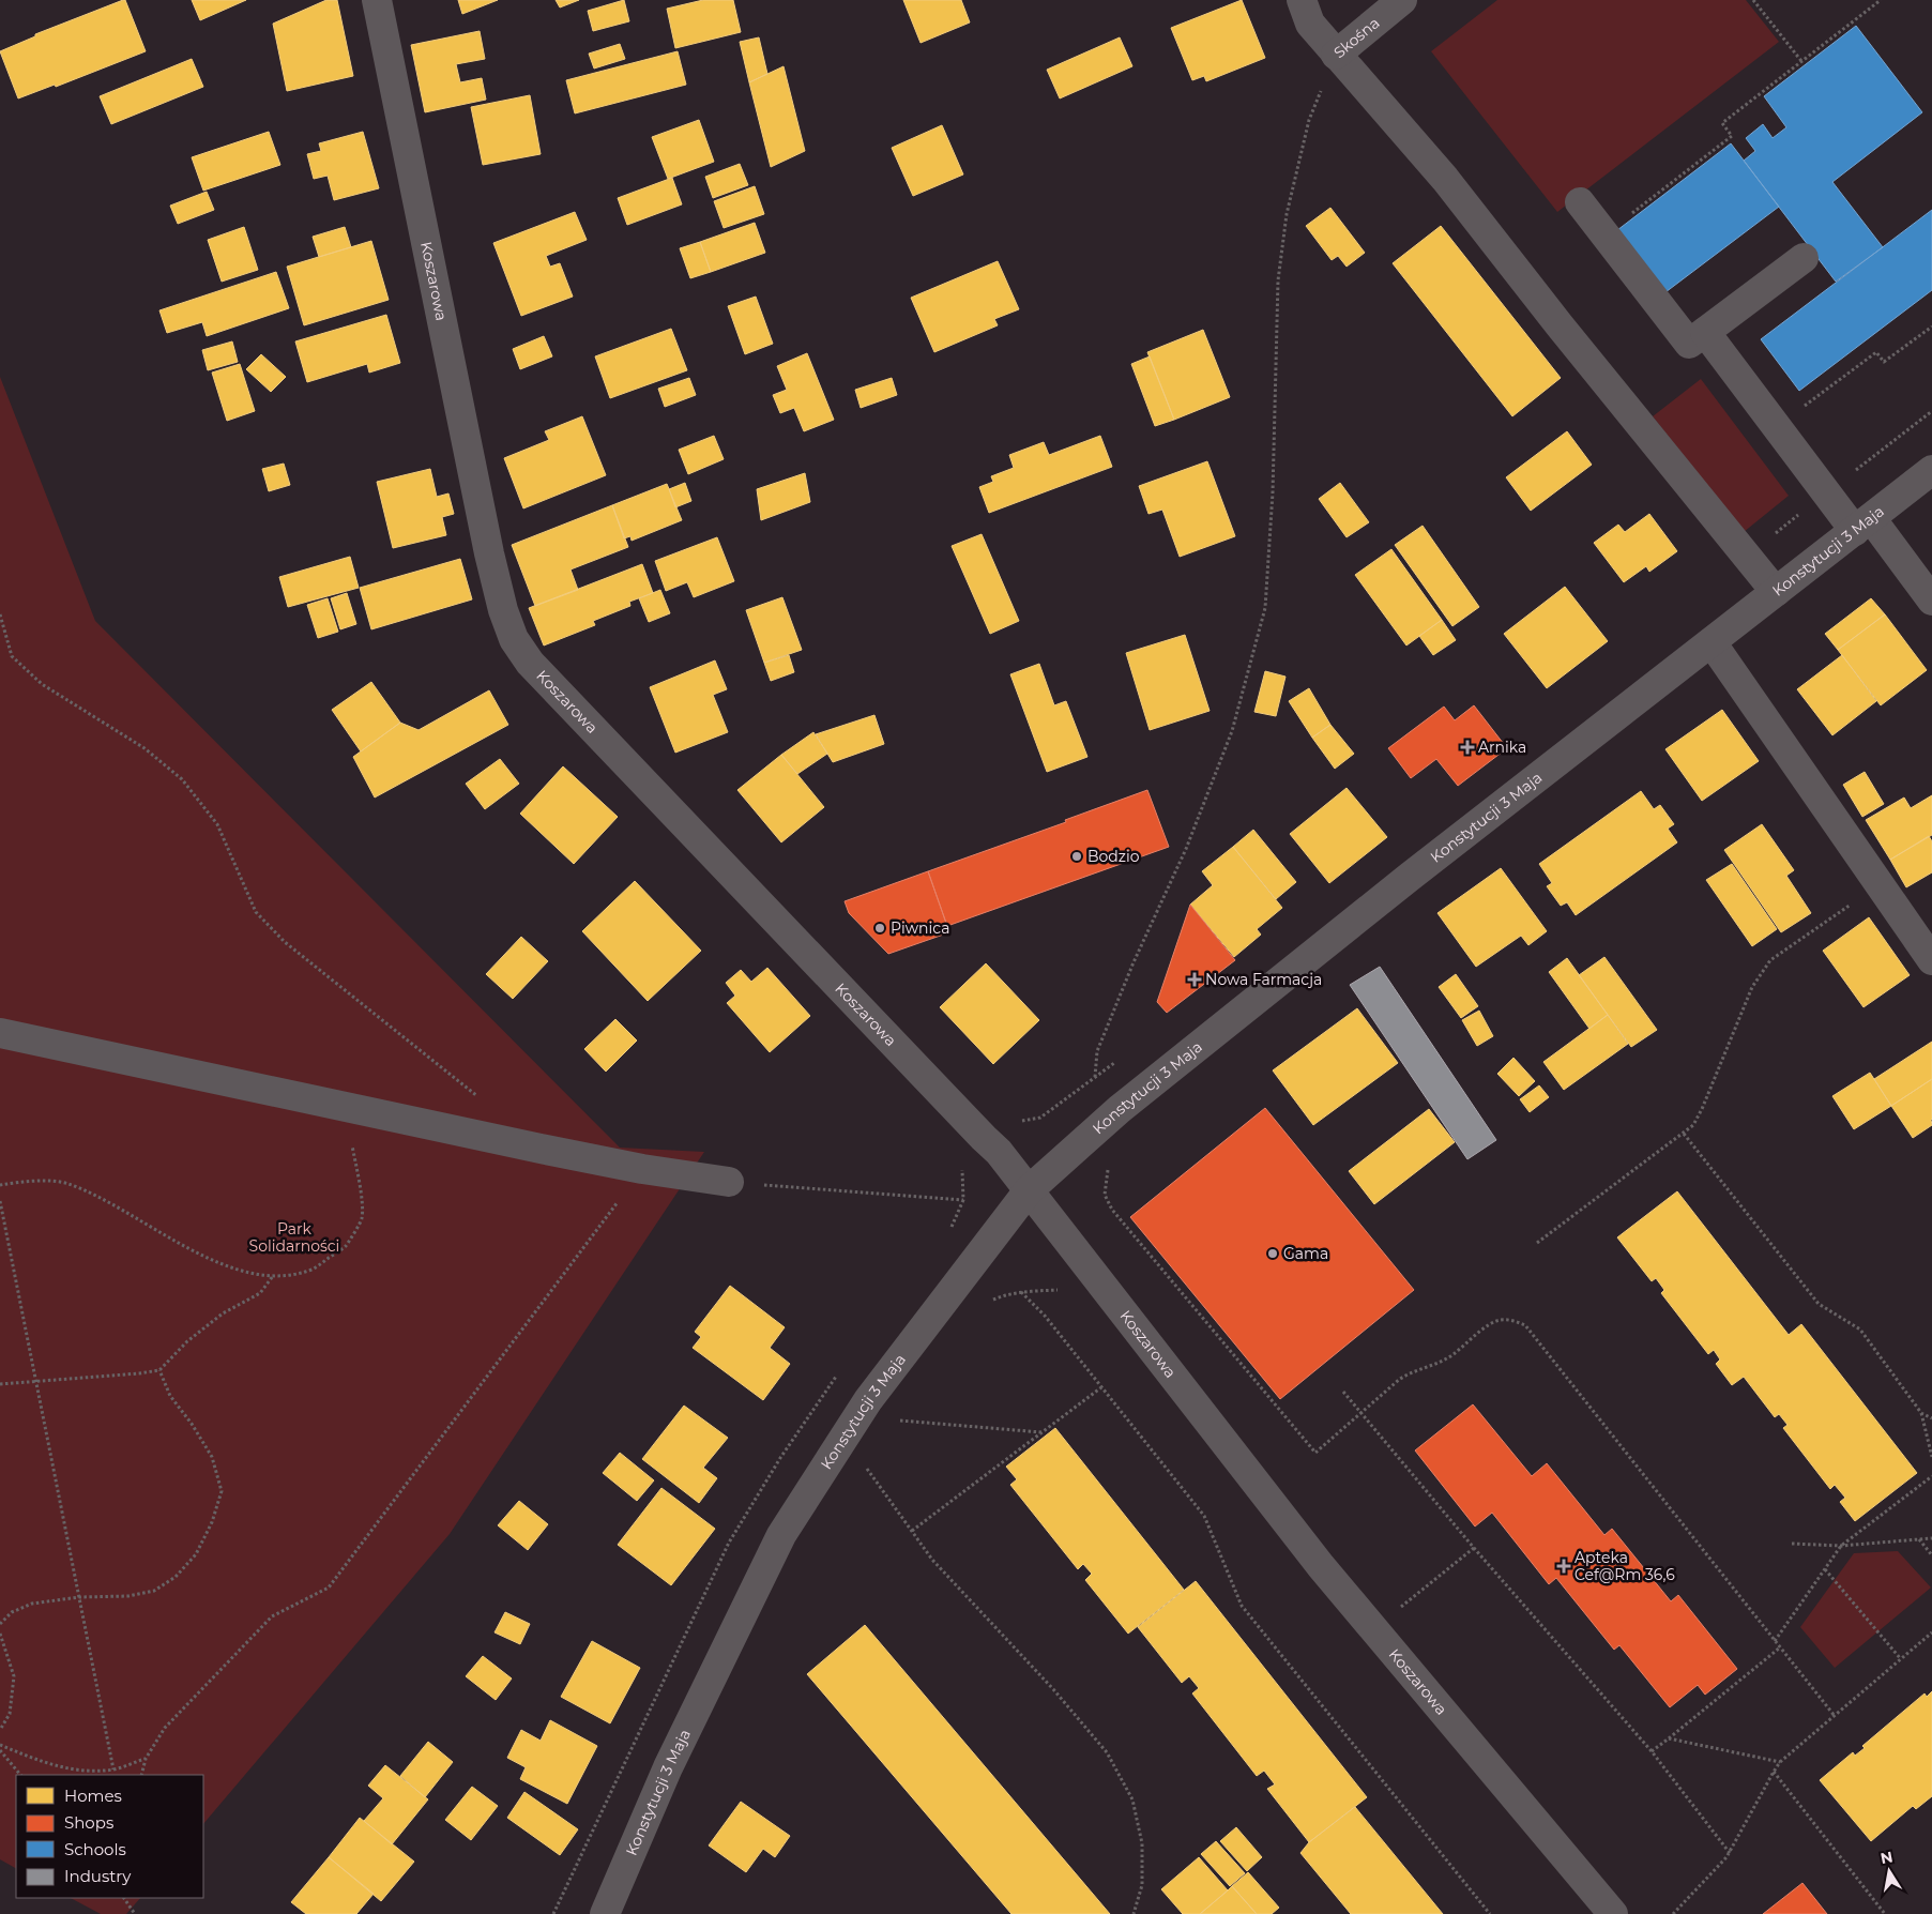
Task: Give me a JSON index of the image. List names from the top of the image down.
{
  "streets": {
    "street": ["Skośna", "Koszarowa", "Konstytucji 3 Maja"]
  },
  "crossings": [
    ["Koszarowa", "Konstytucji 3 Maja"]
  ],
  "parks": ["Park Solidarności"],
  "places": {
    "health": ["Arnika", "Nowa Farmacja", "Apteka Cef@Rm 36,6"],
    "other": ["Bodzio", "Piwnica", "Gama"]
  },
  "legend": [
    "Homes",
    "Shops",
    "Schools",
    "Industry"
  ],
  "north": "top"
}
